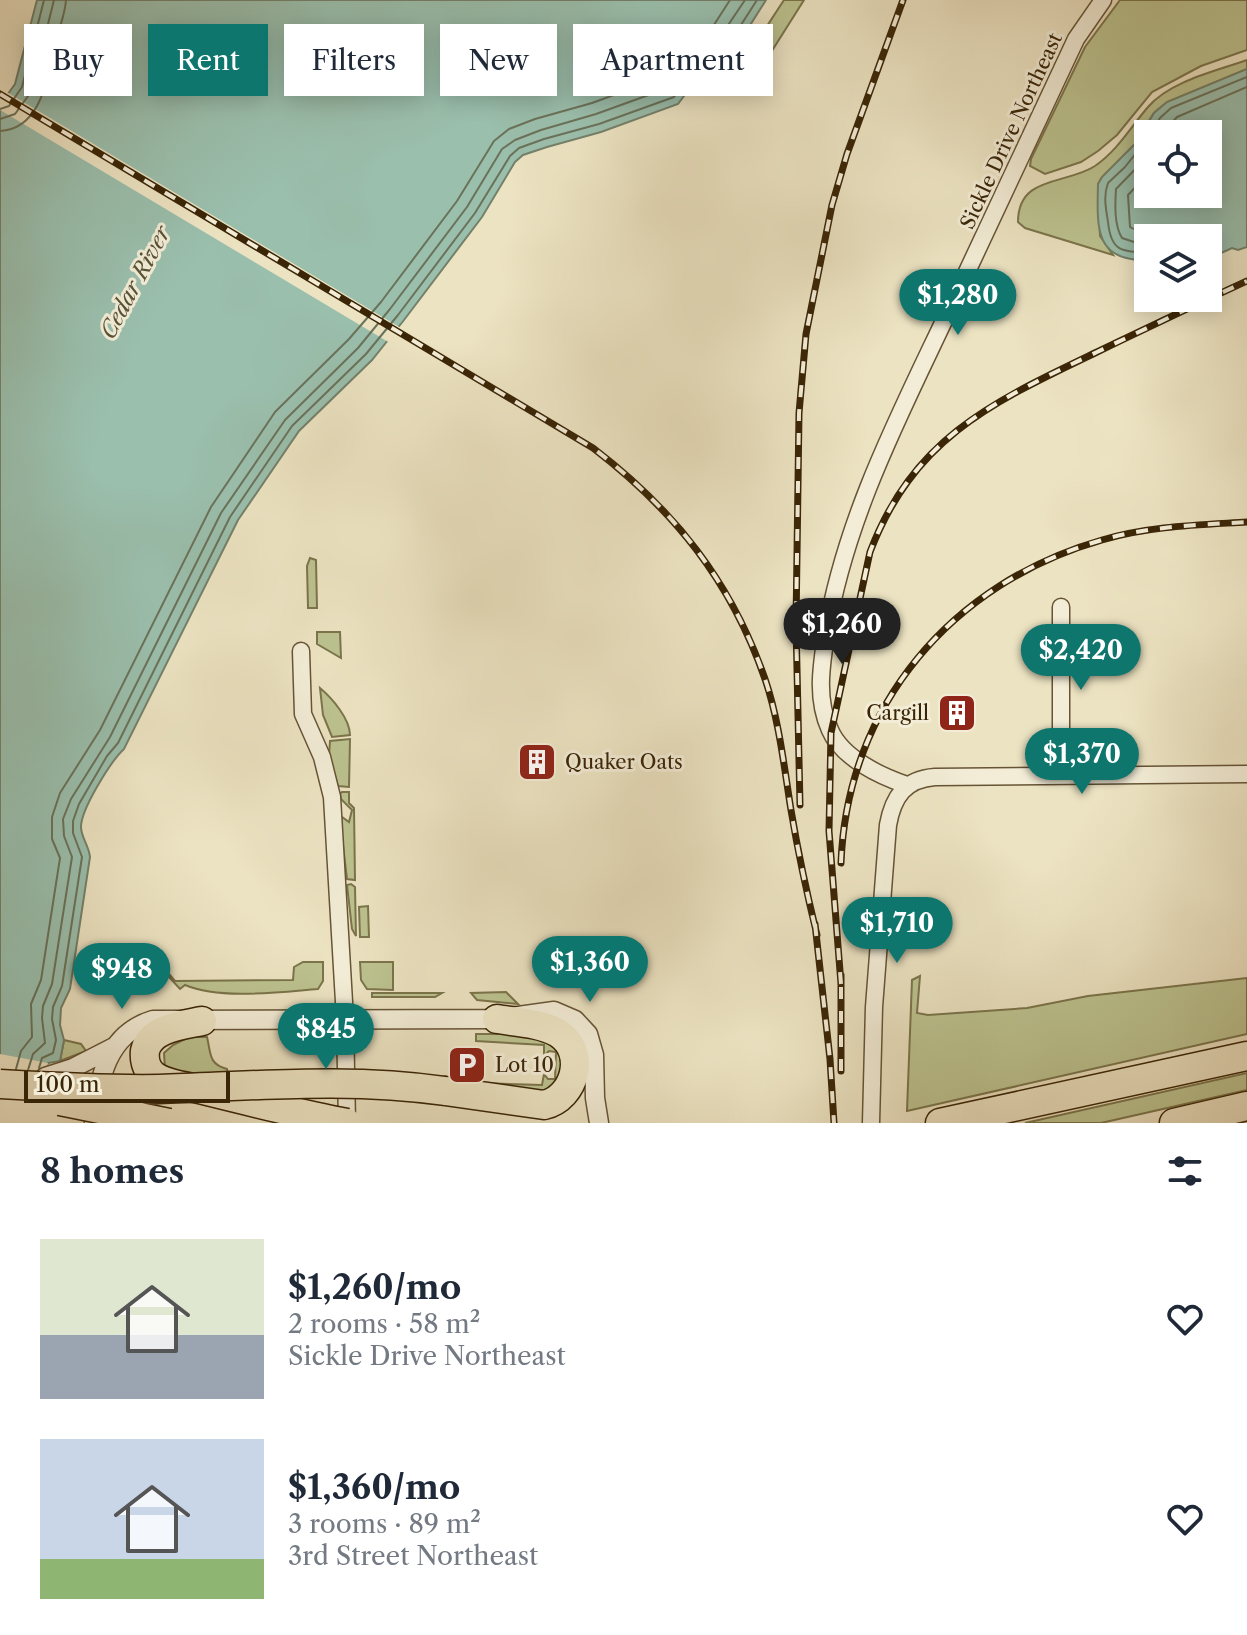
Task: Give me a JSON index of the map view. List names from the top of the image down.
{
  "streets": {
    "street": ["Sickle Drive Northeast"]
  },
  "water": ["Cedar River"],
  "places": {
    "building": ["Cargill", "Quaker Oats"],
    "parking": ["Lot 10"]
  },
  "scale_bar": "100 m",
  "page": {
    "chip": [
      "Buy",
      "Rent",
      "Filters",
      "New",
      "Apartment"
    ],
    "price": [
      "$1,280",
      "$1,260",
      "$2,420",
      "$1,370",
      "$1,710",
      "$1,360",
      "$948",
      "$845"
    ],
    "scale": "100 m",
    "heading": "8 homes",
    "list": [
      {
        "name": "$1,260/mo",
        "note": "2 rooms · 58 m² · Sickle Drive Northeast"
      },
      {
        "name": "$1,360/mo",
        "note": "3 rooms · 89 m² · 3rd Street Northeast"
      }
    ]
  }
}
